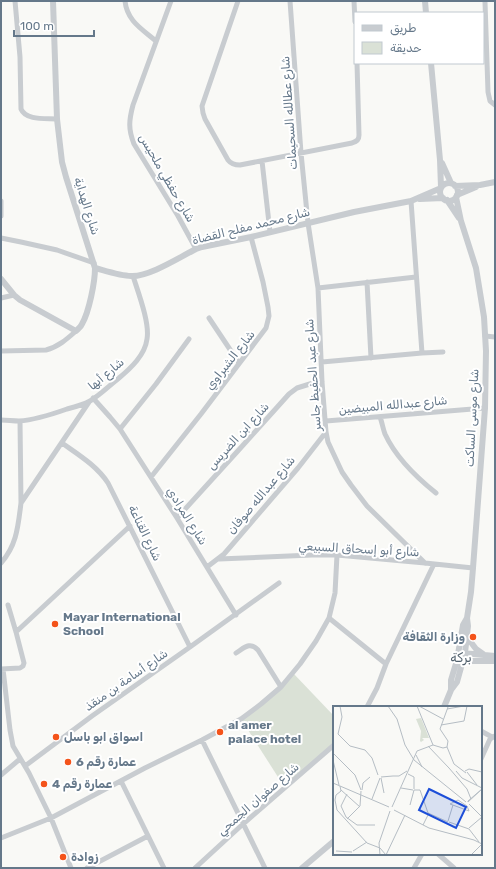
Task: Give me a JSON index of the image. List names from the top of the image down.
{
  "streets": {
    "street": [
      "شارع عطالله السحيمات",
      "شارع حفظي ملحيس",
      "شارع الهداية",
      "شارع محمد مفلح القضاة",
      "شارع الشبراوي",
      "شارع أبها",
      "شارع عبد الحفيظ جاسر",
      "شارع عبدالله المبيضين",
      "شارع موسى الساكت",
      "شارع ابن الضريس",
      "شارع عبدالله صوفان",
      "شارع المرادي",
      "شارع القناعة",
      "شارع أبو إسحاق السبيعي",
      "شارع أسامة بن منقذ",
      "شارع صفوان الجمحي"
    ]
  },
  "crossings": [
    ["شارع عطالله السحيمات", "شارع محمد مفلح القضاة"],
    ["شارع عطالله السحيمات", "شارع عبد الحفيظ جاسر"],
    ["شارع حفظي ملحيس", "شارع محمد مفلح القضاة"],
    ["شارع الهداية", "شارع محمد مفلح القضاة"],
    ["شارع محمد مفلح القضاة", "شارع الشبراوي"],
    ["شارع محمد مفلح القضاة", "شارع أبها"],
    ["شارع محمد مفلح القضاة", "شارع عبد الحفيظ جاسر"],
    ["شارع محمد مفلح القضاة", "شارع موسى الساكت"],
    ["شارع الشبراوي", "شارع المرادي"],
    ["شارع أبها", "شارع المرادي"],
    ["شارع عبد الحفيظ جاسر", "شارع عبدالله المبيضين"],
    ["شارع عبد الحفيظ جاسر", "شارع ابن الضريس"],
    ["شارع عبد الحفيظ جاسر", "شارع عبدالله صوفان"],
    ["شارع عبد الحفيظ جاسر", "شارع أبو إسحاق السبيعي"],
    ["شارع عبدالله المبيضين", "شارع موسى الساكت"],
    ["شارع موسى الساكت", "شارع أبو إسحاق السبيعي"],
    ["شارع ابن الضريس", "شارع المرادي"],
    ["شارع عبدالله صوفان", "شارع المرادي"],
    ["شارع عبدالله صوفان", "شارع أبو إسحاق السبيعي"],
    ["شارع المرادي", "شارع أسامة بن منقذ"],
    ["شارع القناعة", "شارع أسامة بن منقذ"]
  ],
  "districts": ["بركة"],
  "places": [
    "Mayar International School",
    "وزارة الثقافة",
    "al amer palace hotel",
    "اسواق ابو باسل",
    "عمارة رقم 6",
    "عمارة رقم 4",
    "زوادة"
  ],
  "legend": ["طريق", "حديقة"],
  "scale_bar": "100 m"
}
